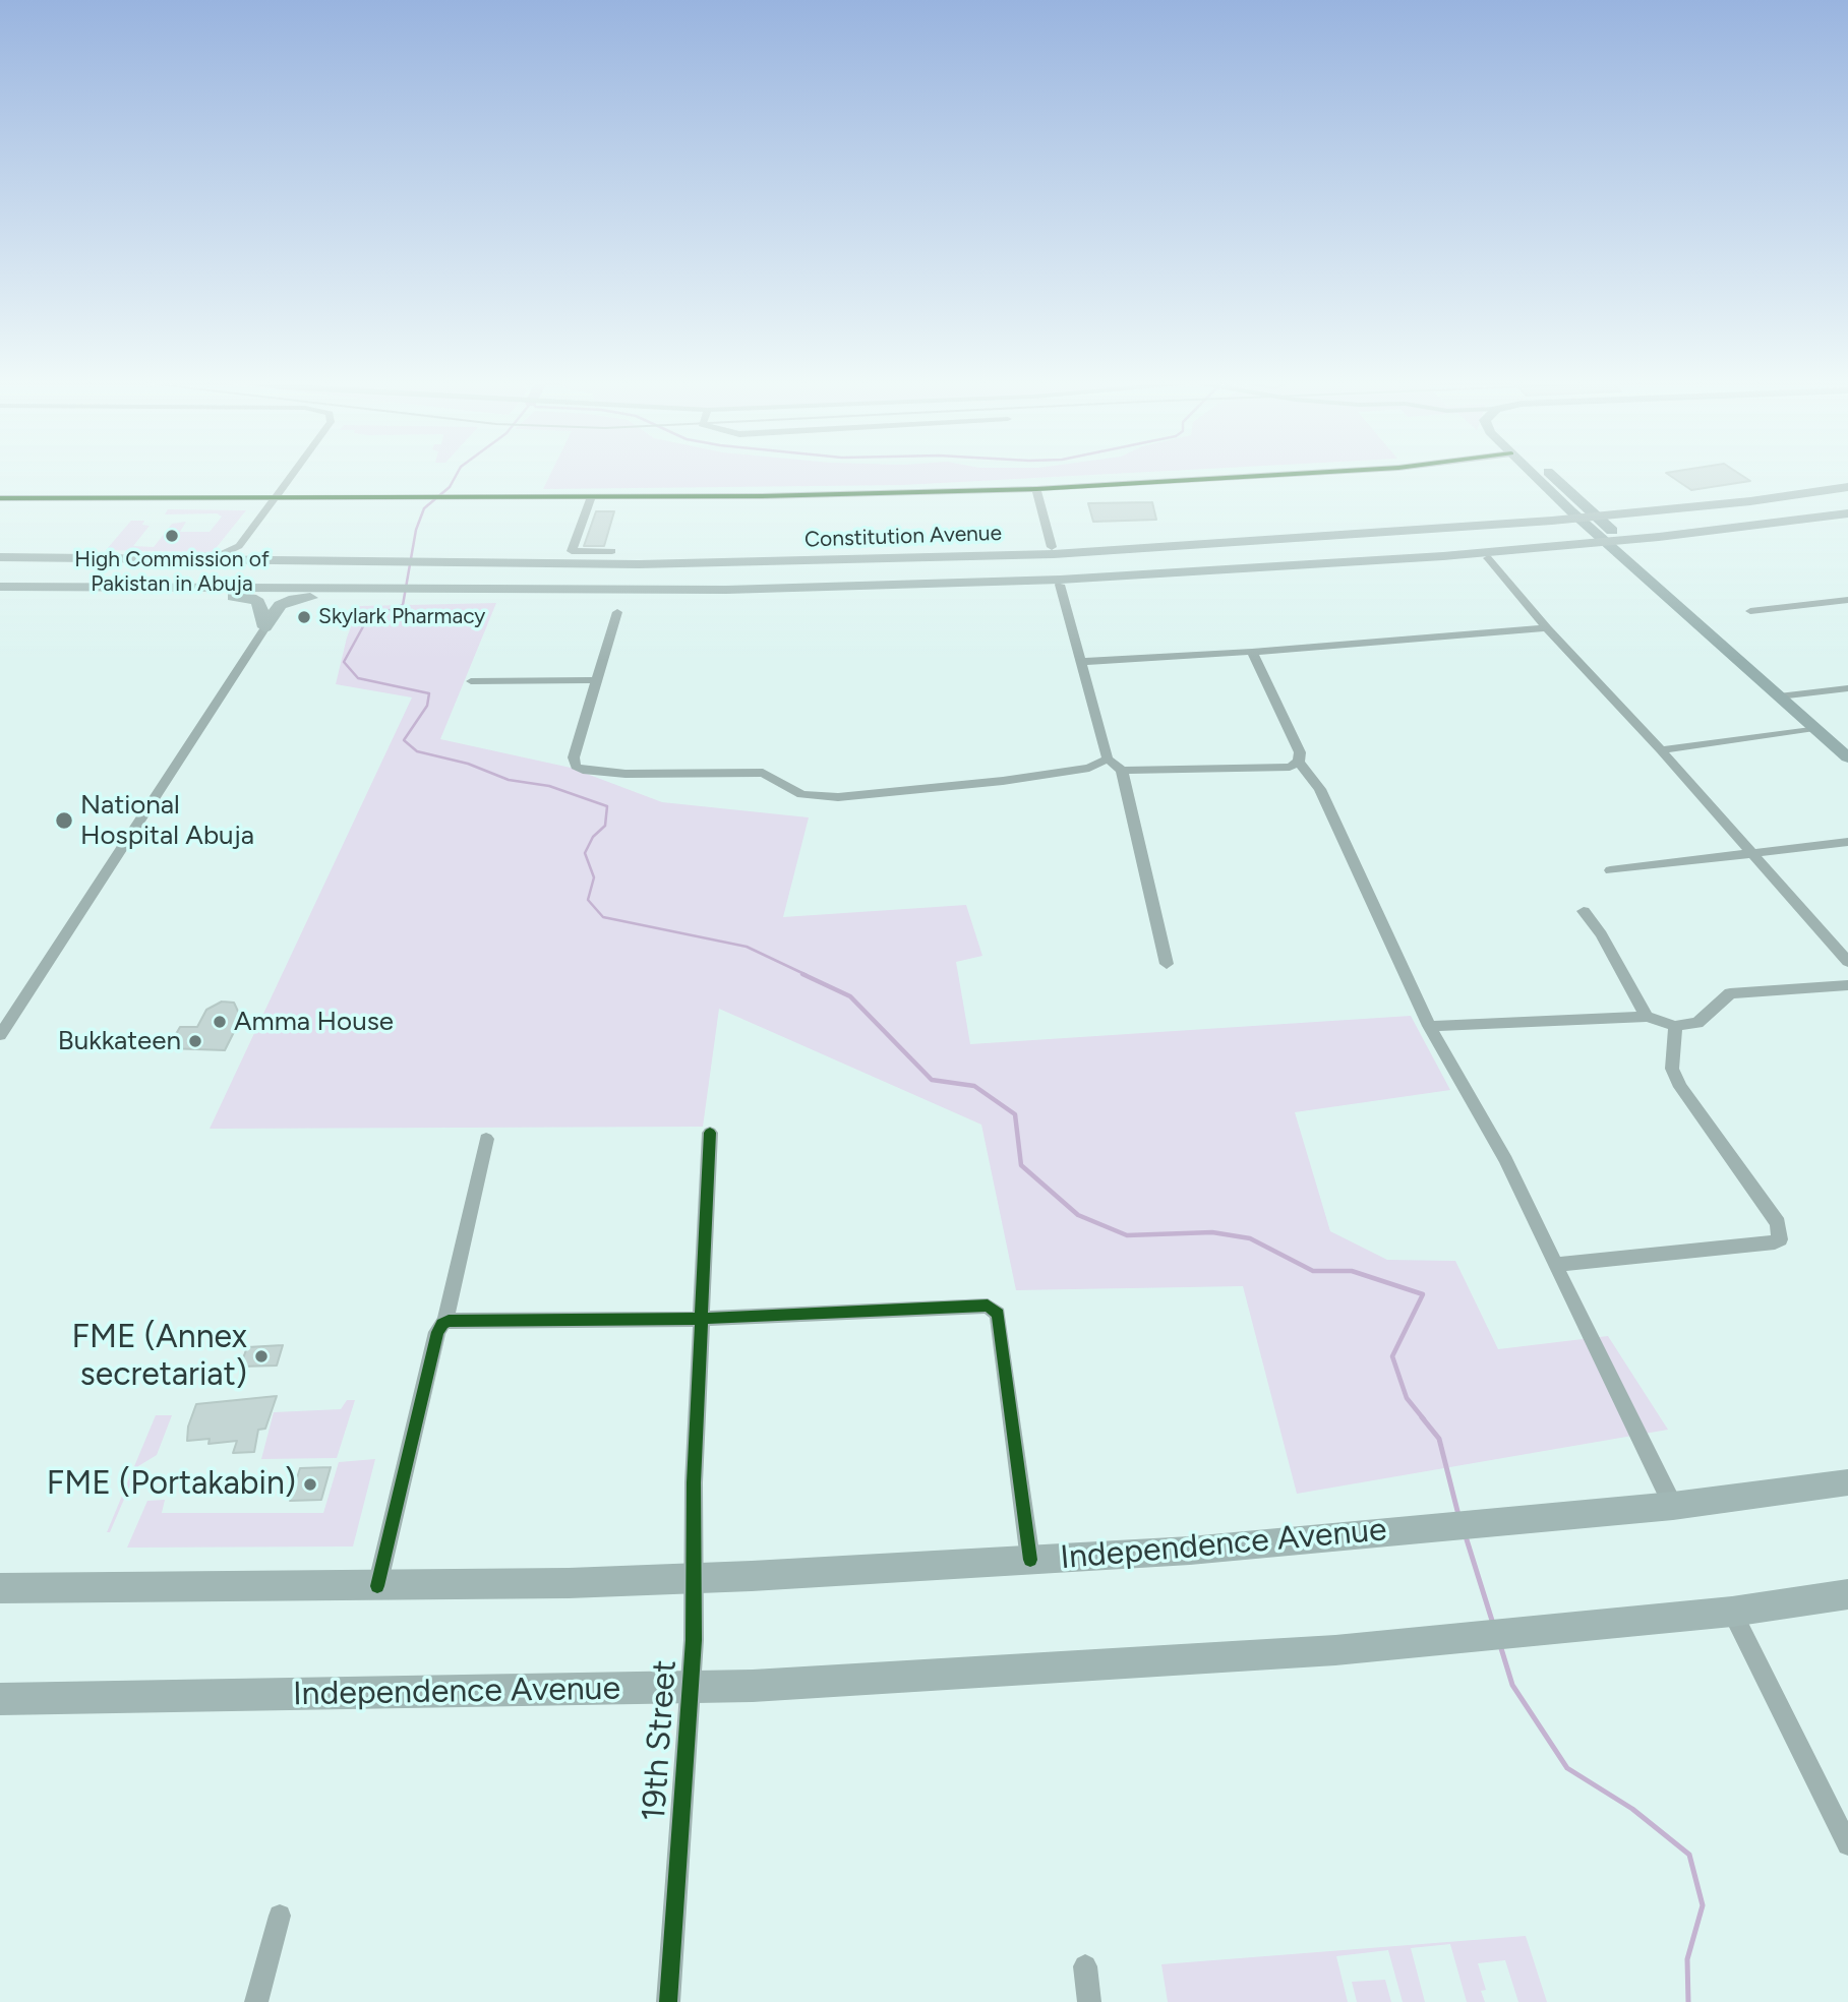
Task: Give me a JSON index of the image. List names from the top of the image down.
{
  "streets": {
    "main road": ["Constitution Avenue", "Independence Avenue"],
    "street": ["19th Street"]
  },
  "places": [
    "High Commission of Pakistan in Abuja",
    "Skylark Pharmacy",
    "National Hospital Abuja",
    "Amma House",
    "Bukkateen",
    "FME (Annex secretariat)",
    "FME (Portakabin)"
  ]
}
